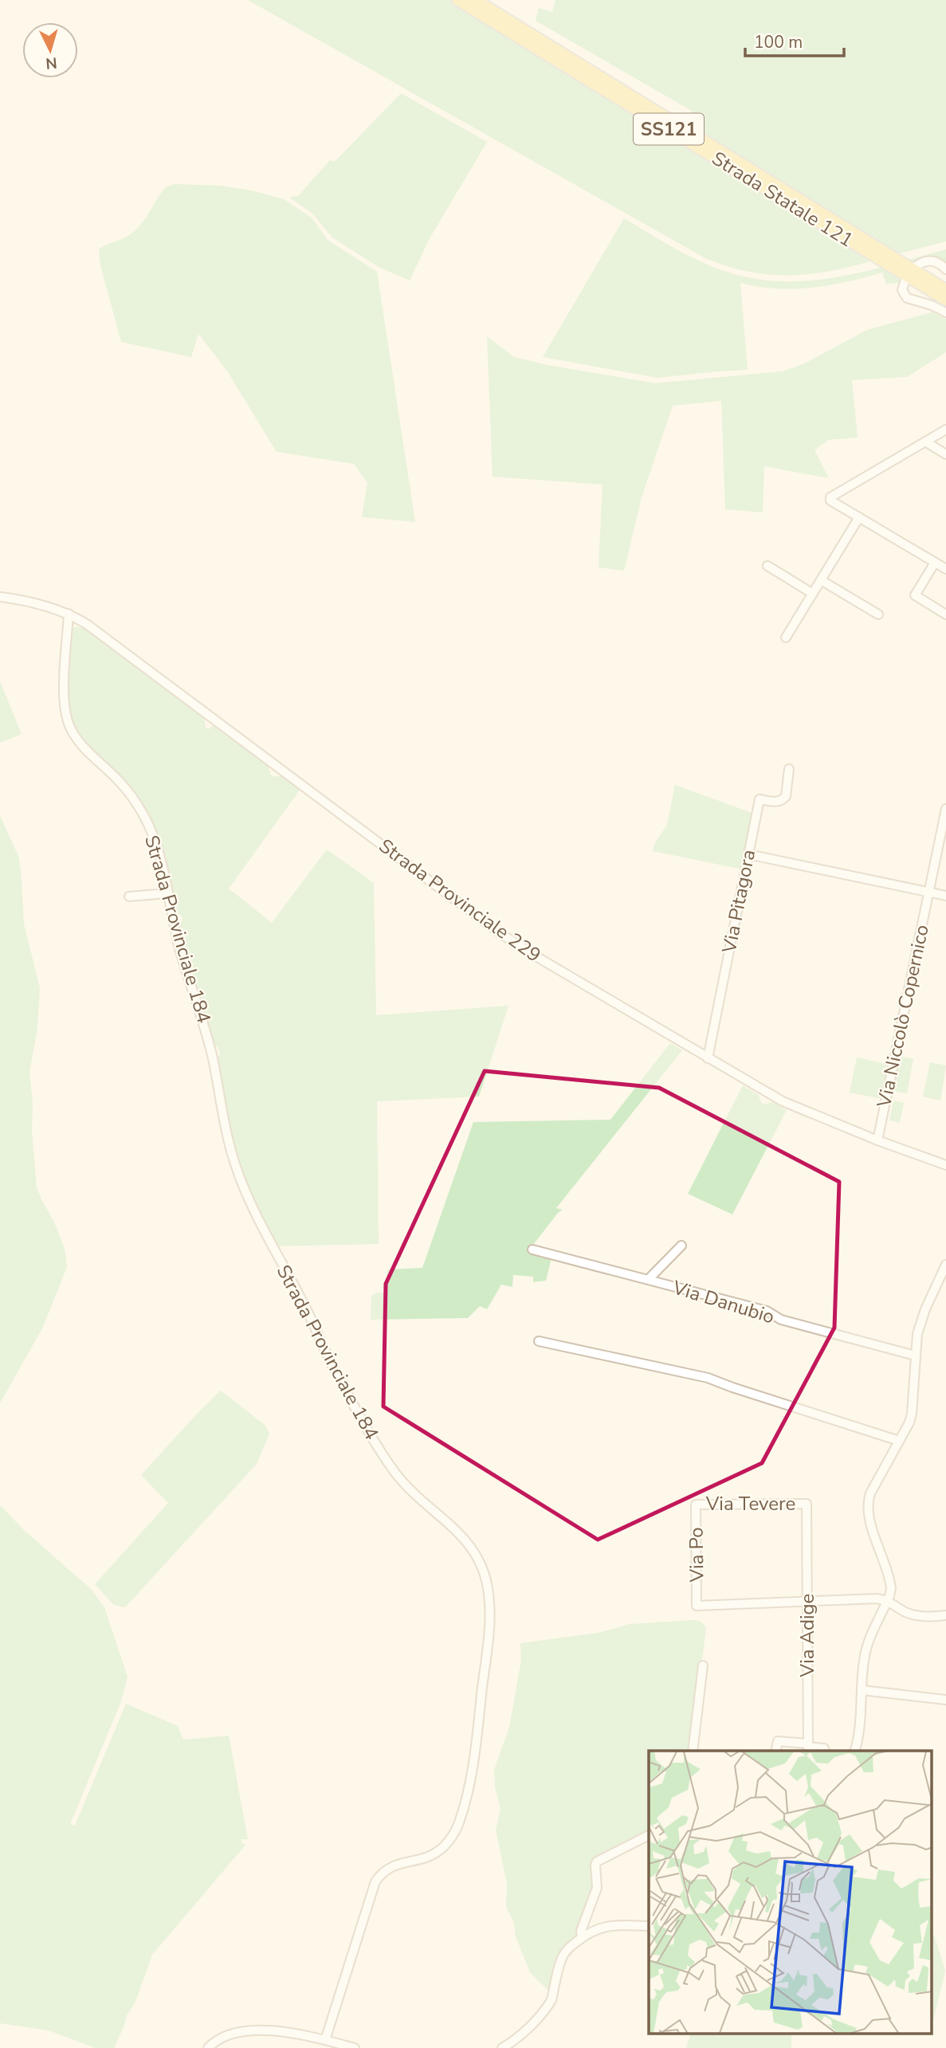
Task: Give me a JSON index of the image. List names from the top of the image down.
{
  "streets": {
    "main road": ["SS121", "Strada Statale 121"],
    "street": [
      "Strada Provinciale 229",
      "Via Pitagora",
      "Strada Provinciale 184",
      "Via Niccolò Copernico",
      "Via Danubio",
      "Via Tevere",
      "Via Po",
      "Via Adige"
    ]
  },
  "crossings": [
    ["Strada Provinciale 229", "Via Pitagora"],
    ["Strada Provinciale 229", "Strada Provinciale 184"],
    ["Strada Provinciale 229", "Via Niccolò Copernico"],
    ["Via Tevere", "Via Po"],
    ["Via Tevere", "Via Adige"],
    ["Via Po", "Via Adige"]
  ],
  "scale_bar": "100 m",
  "north": "bottom"
}
